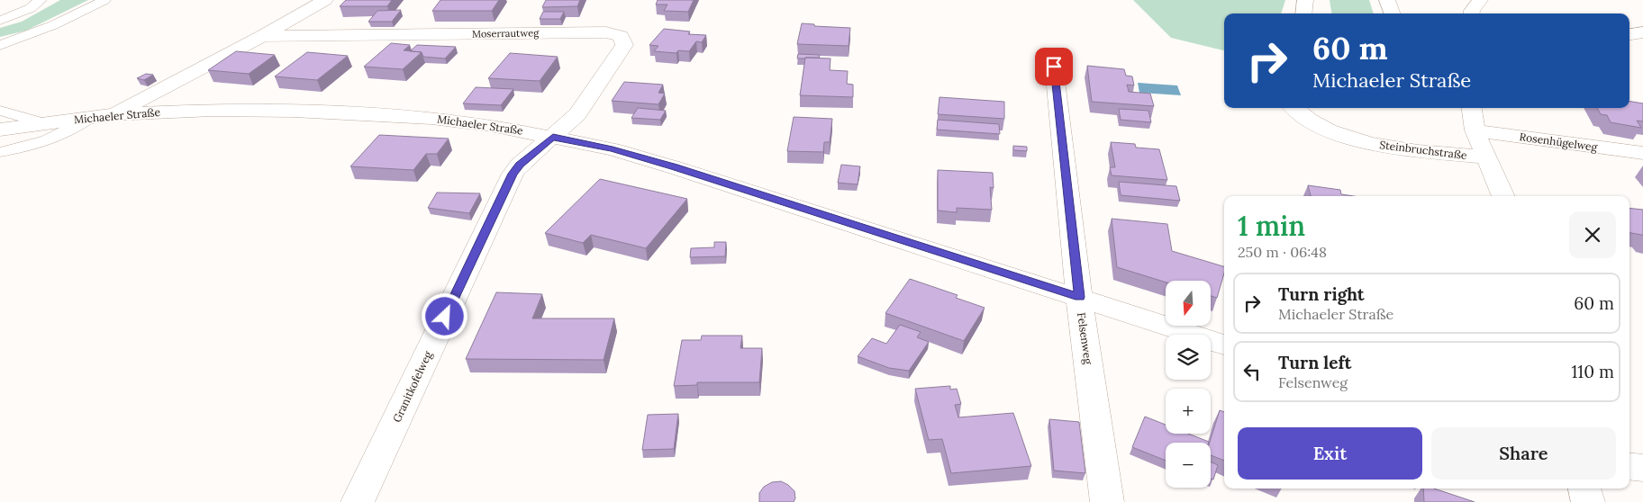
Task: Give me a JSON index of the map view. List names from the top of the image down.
{
  "streets": {
    "street": [
      "Moserrautweg",
      "Michaeler Straße",
      "Rosenhügelweg",
      "Steinbruchstraße",
      "Felsenweg",
      "Granitkofelweg"
    ]
  },
  "crossings": [
    ["Moserrautweg", "Michaeler Straße"],
    ["Moserrautweg", "Granitkofelweg"],
    ["Michaeler Straße", "Felsenweg"],
    ["Michaeler Straße", "Granitkofelweg"],
    ["Rosenhügelweg", "Steinbruchstraße"]
  ],
  "north": "bottom",
  "page": {
    "turn": ["60 m", "Michaeler Straße"],
    "heading": ["1 min", "250 m · 06:48"],
    "list": [
      {
        "name": "Turn right",
        "note": "Michaeler Straße",
        "value": "60 m"
      },
      {
        "name": "Turn left",
        "note": "Felsenweg",
        "value": "110 m"
      }
    ],
    "map_buttons": ["+", "−"],
    "buttons": ["Exit", "Share"]
  }
}
